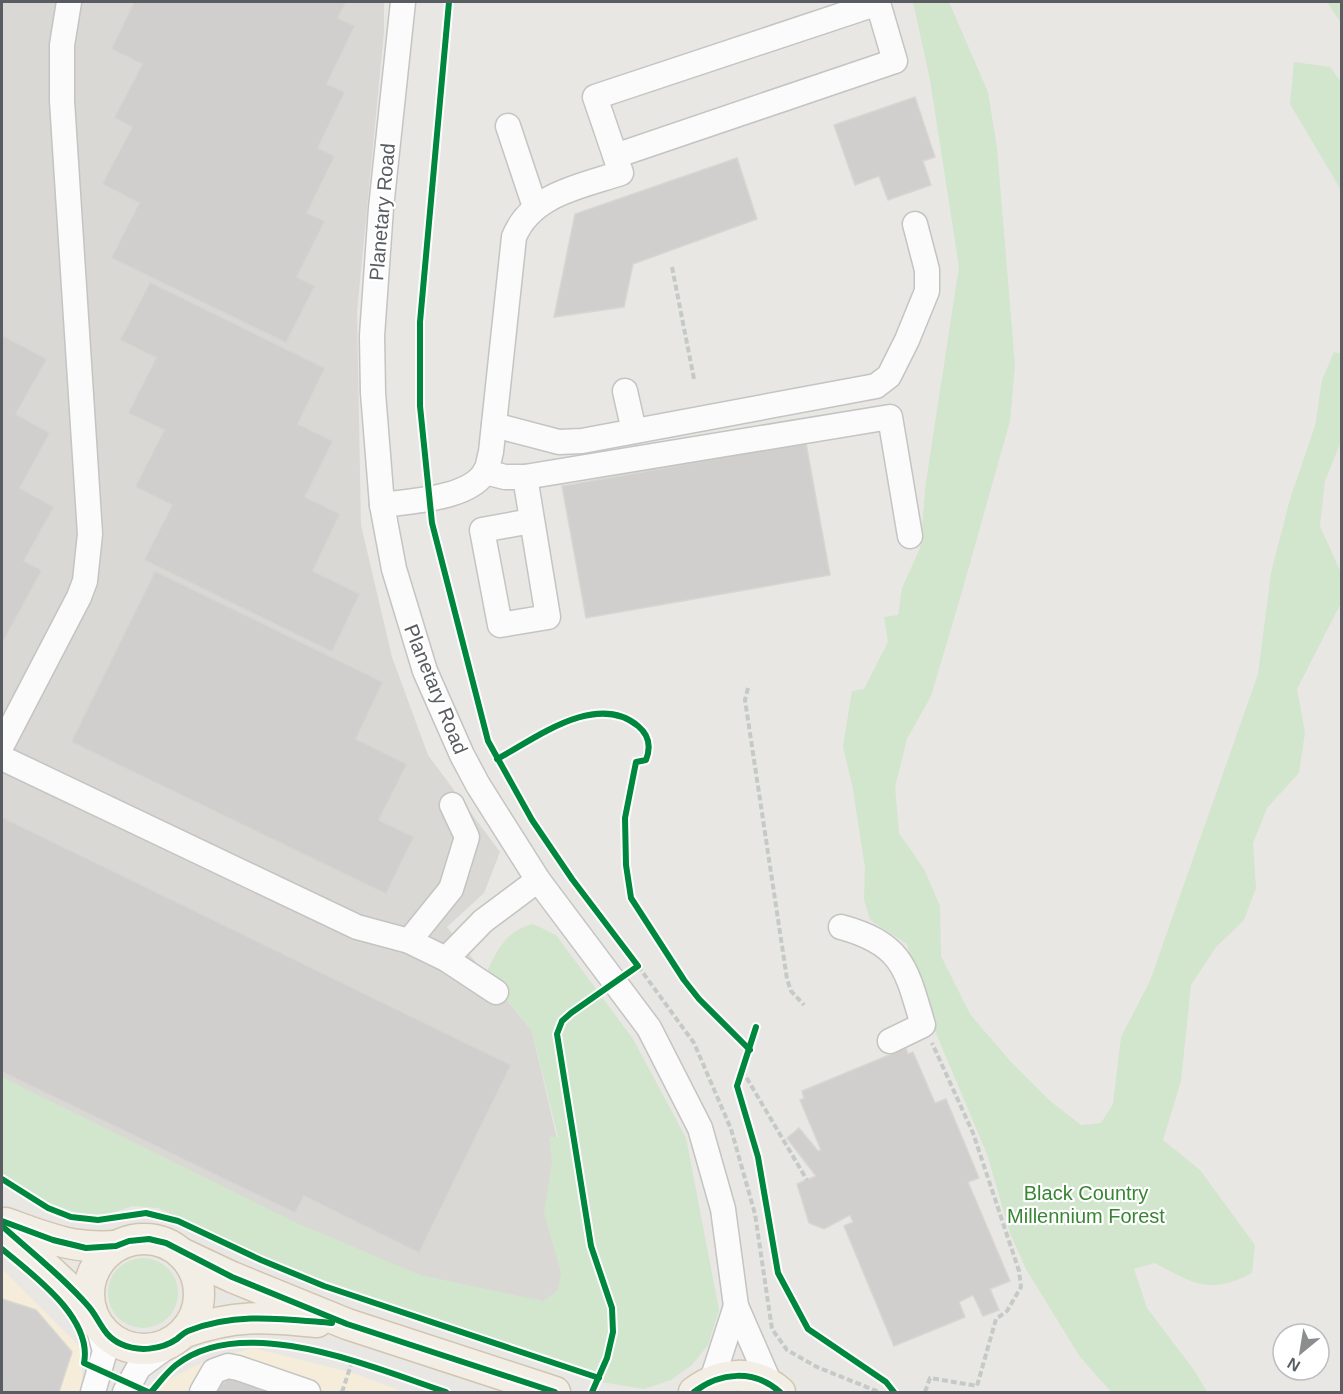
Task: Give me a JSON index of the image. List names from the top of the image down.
{
  "streets": {
    "street": ["Planetary Road"]
  },
  "parks": ["Black Country Millennium Forest"],
  "north": "bottom left"
}
